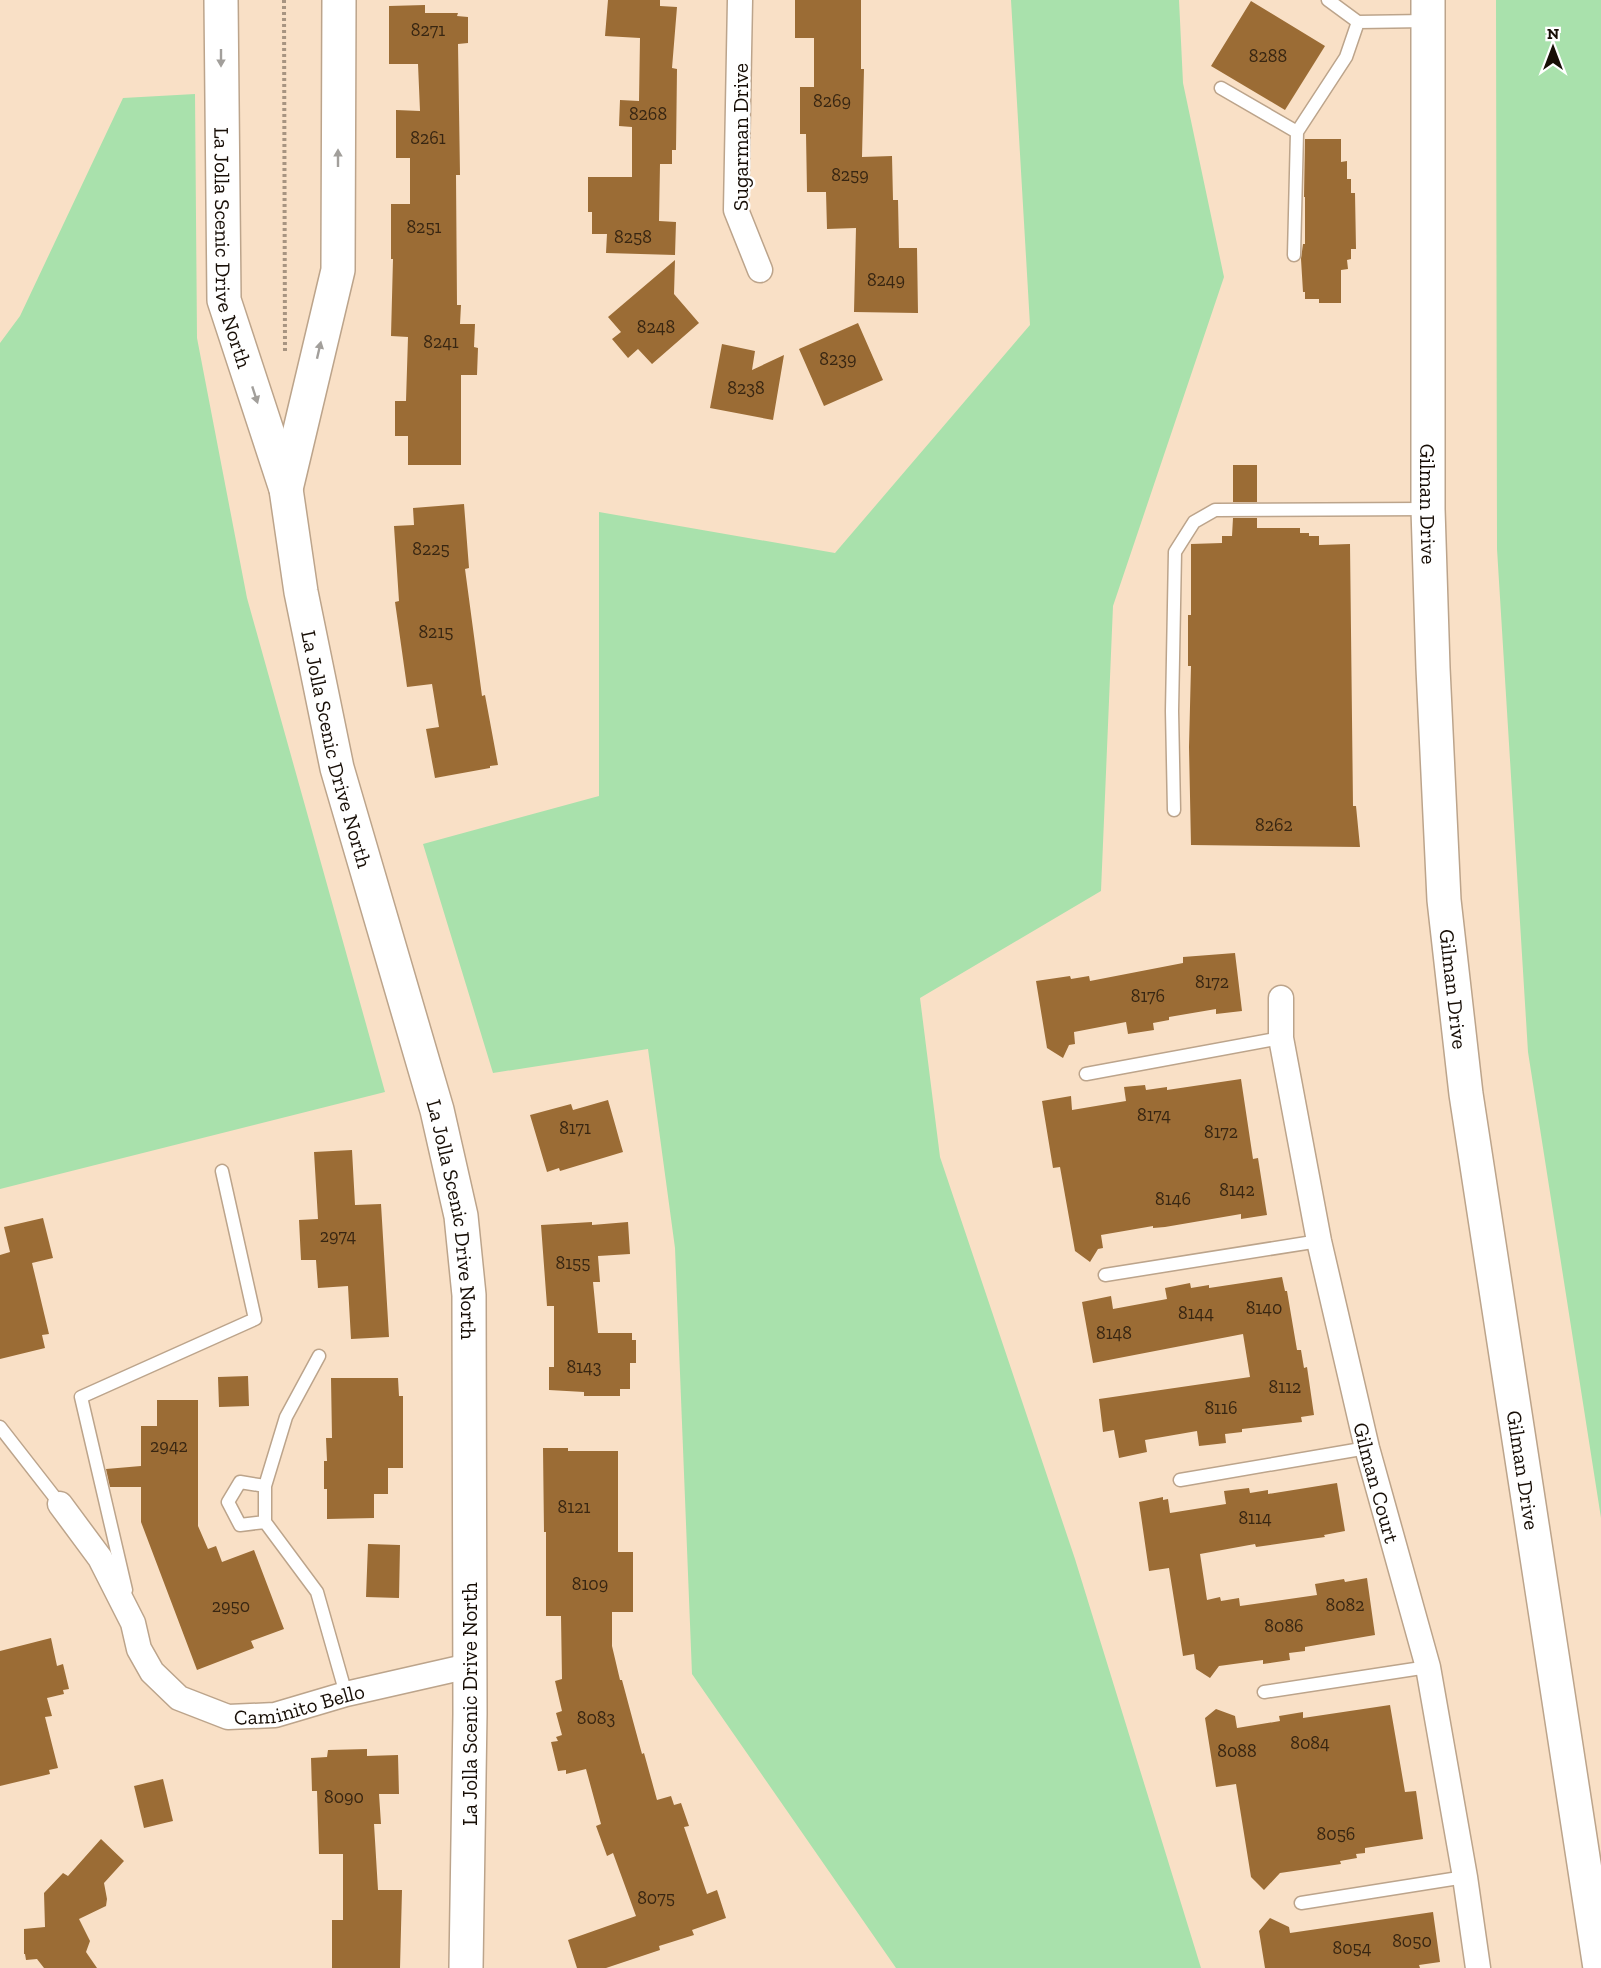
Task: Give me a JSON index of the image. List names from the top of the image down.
{
  "streets": {
    "main road": ["La Jolla Scenic Drive North", "Gilman Drive"],
    "street": ["Sugarman Drive", "Gilman Court", "Caminito Bello"]
  },
  "crossings": [
    ["La Jolla Scenic Drive North", "Caminito Bello"]
  ],
  "house_numbers": [
    "8271",
    "8288",
    "8269",
    "8268",
    "8261",
    "8259",
    "8251",
    "8258",
    "8249",
    "8248",
    "8241",
    "8239",
    "8238",
    "8225",
    "8215",
    "8262",
    "8172",
    "8176",
    "8174",
    "8171",
    "8172",
    "8142",
    "8146",
    "2974",
    "8155",
    "8140",
    "8144",
    "8148",
    "8143",
    "8112",
    "8116",
    "2942",
    "8121",
    "8114",
    "8109",
    "8082",
    "2950",
    "8086",
    "8083",
    "8084",
    "8088",
    "8090",
    "8056",
    "8075",
    "8050",
    "8054"
  ],
  "north": "top"
}
